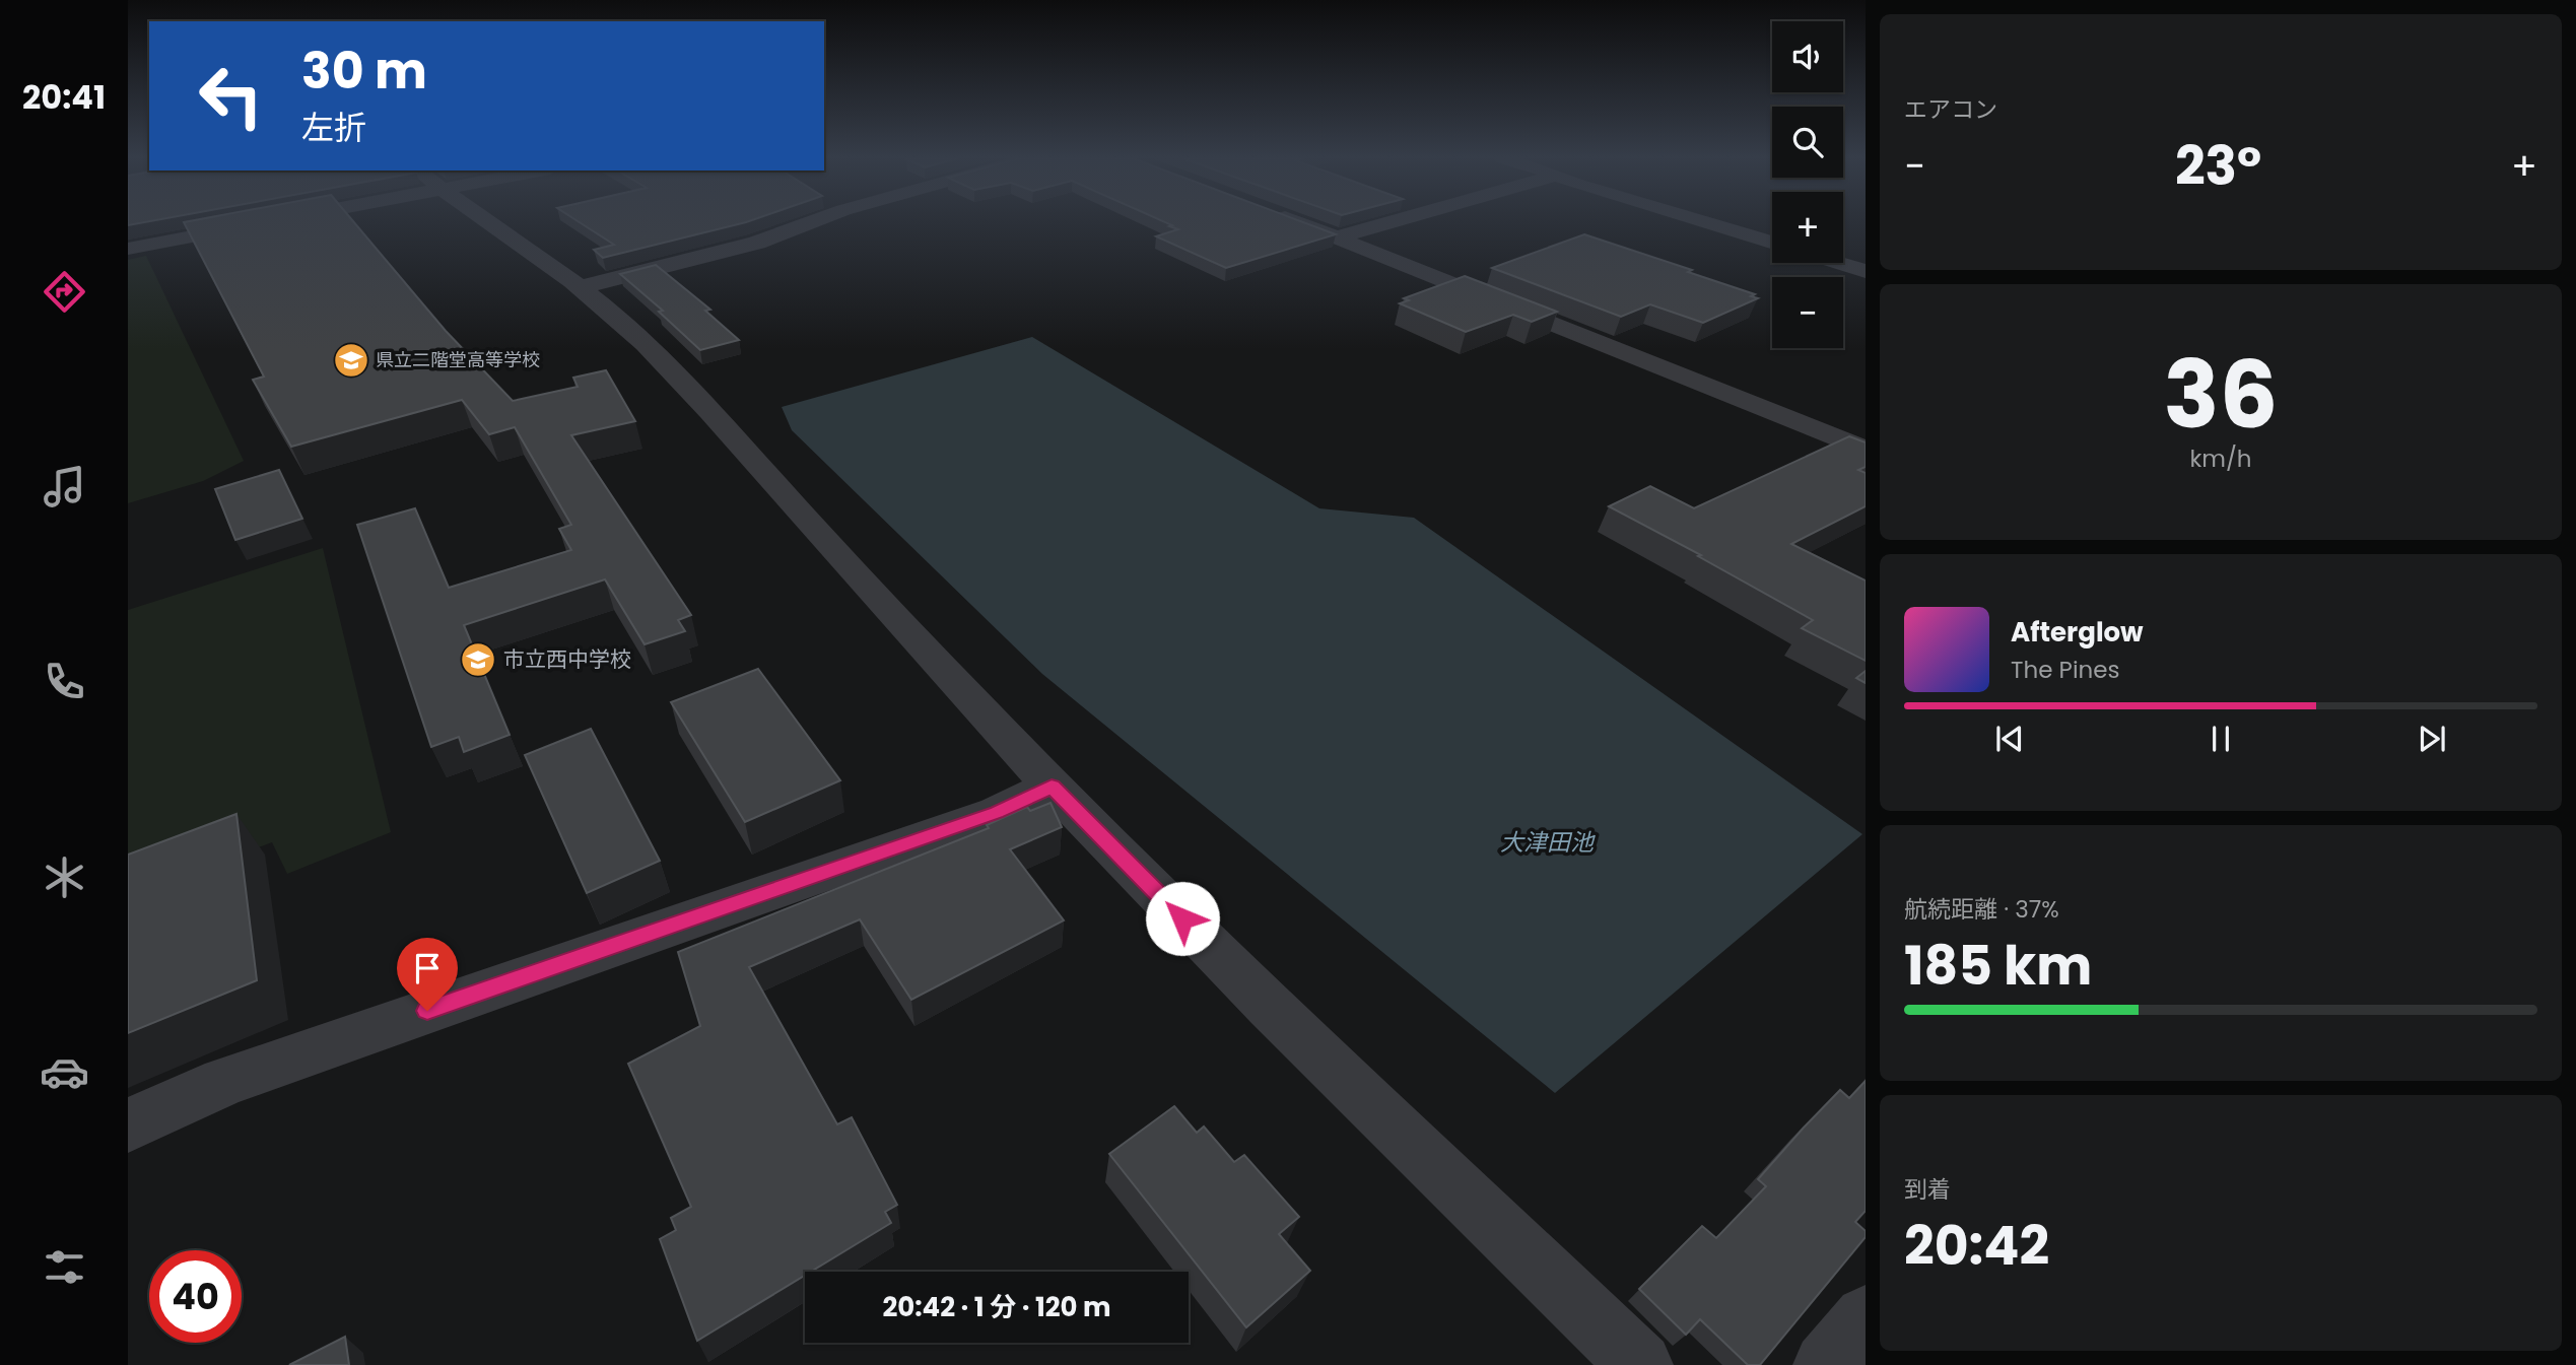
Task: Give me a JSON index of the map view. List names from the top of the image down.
{
  "water": ["大津田池"],
  "places": {
    "school or university": ["県立二階堂高等学校", "市立西中学校"]
  },
  "page": {
    "tabs": "20:41",
    "tile": [
      "エアコン",
      ["36", "km/h"],
      ["航続距離 · 37%", "185 km"],
      ["到着", "20:42"]
    ],
    "map_buttons": ["+", "−"],
    "turn": ["30 m", "左折"],
    "heat": ["−", "23°", "+"],
    "song": ["Afterglow", "The Pines"],
    "limit": "40",
    "trip": "20:42 · 1 分 · 120 m"
  }
}
